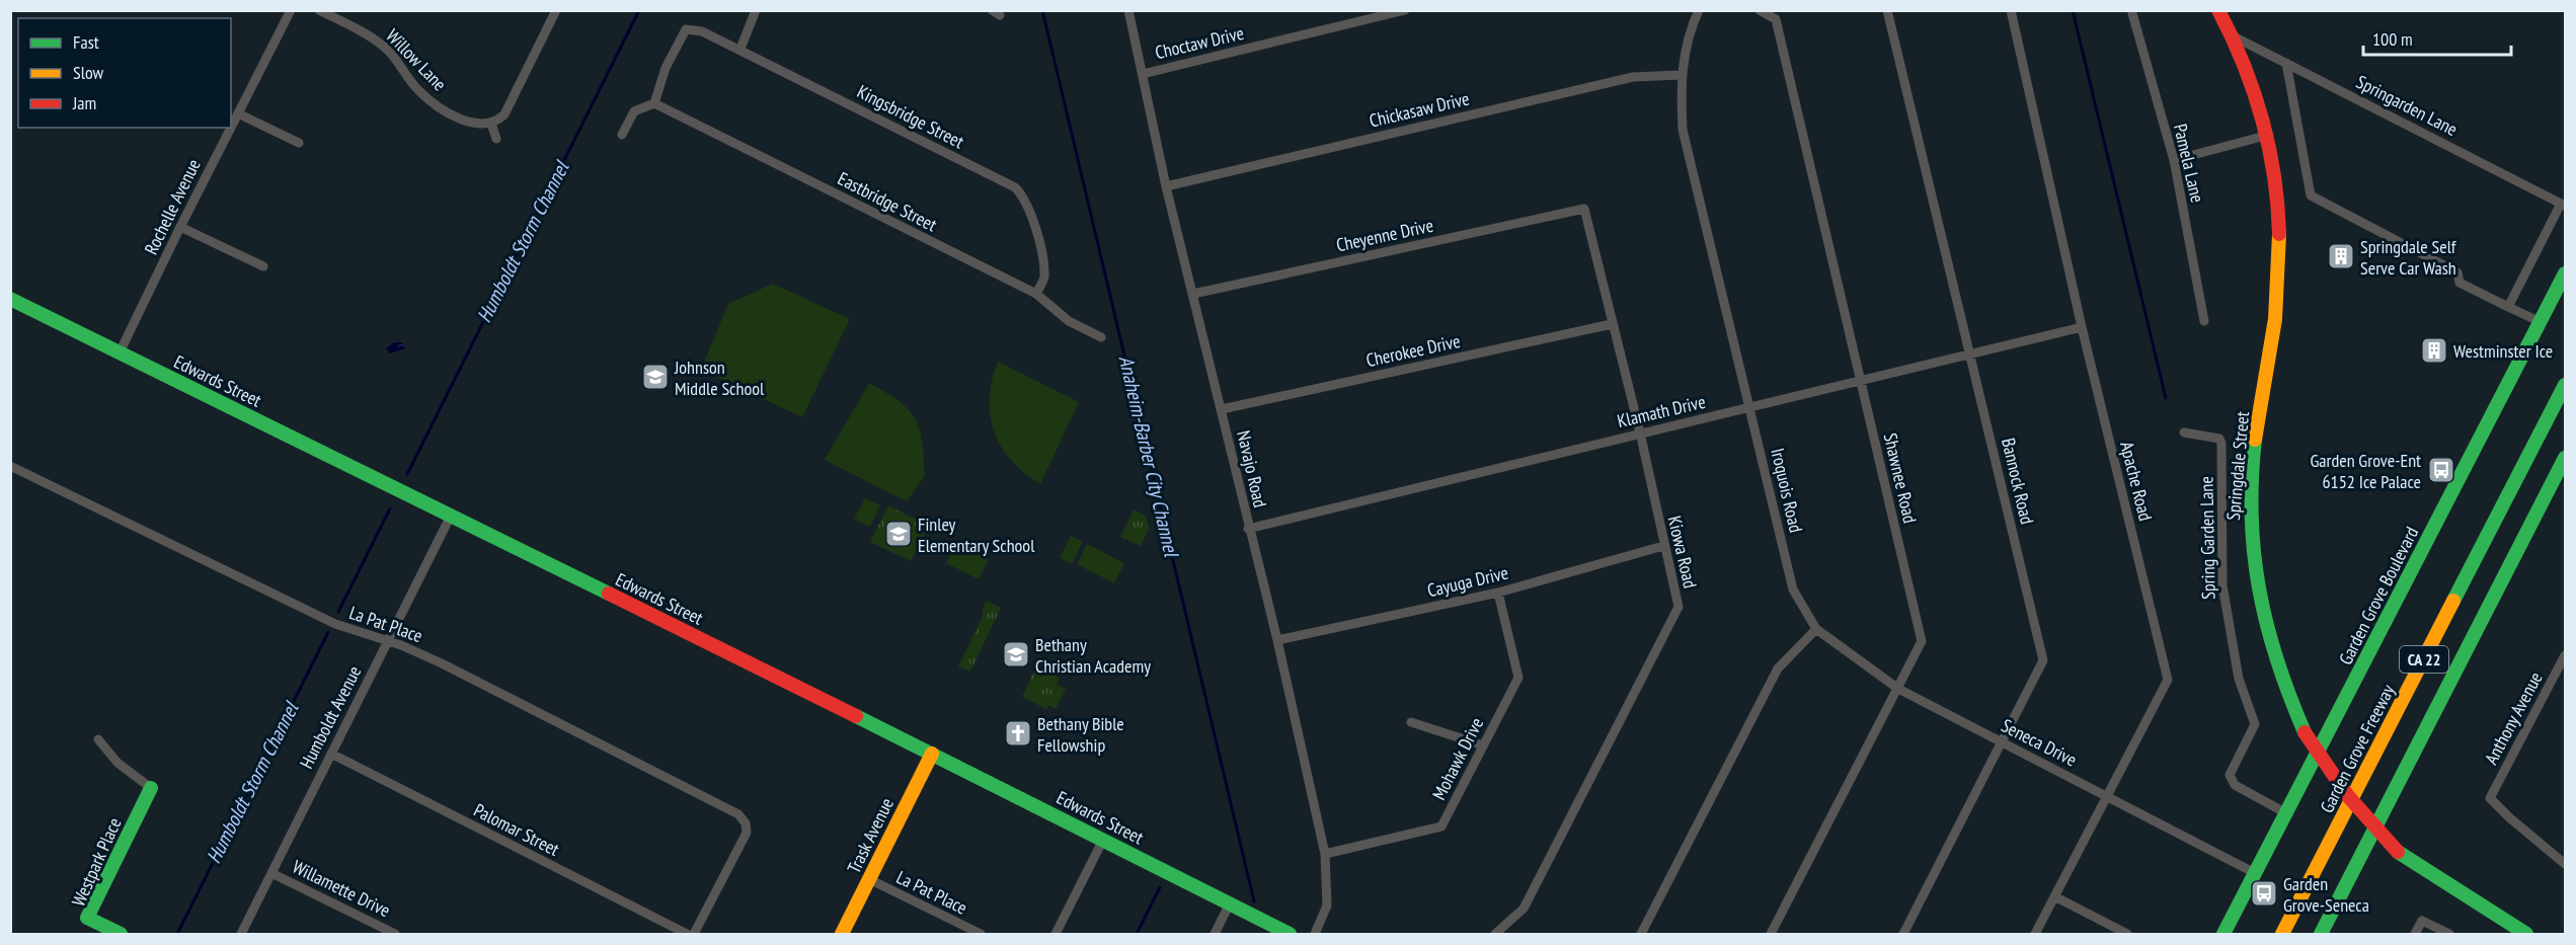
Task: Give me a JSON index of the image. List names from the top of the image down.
{
  "streets": {
    "main road": [
      "Edwards Street",
      "Springdale Street",
      "Garden Grove Boulevard",
      "CA 22",
      "Garden Grove Freeway",
      "Trask Avenue",
      "Westpark Place"
    ],
    "street": [
      "Choctaw Drive",
      "Willow Lane",
      "Springarden Lane",
      "Chickasaw Drive",
      "Kingsbridge Street",
      "Pamela Lane",
      "Eastbridge Street",
      "Rochelle Avenue",
      "Cheyenne Drive",
      "Cherokee Drive",
      "Klamath Drive",
      "Navajo Road",
      "Shawnee Road",
      "Bannock Road",
      "Apache Road",
      "Iroquois Road",
      "Spring Garden Lane",
      "Kiowa Road",
      "Cayuga Drive",
      "La Pat Place",
      "Humboldt Avenue",
      "Anthony Avenue",
      "Seneca Drive",
      "Mohawk Drive",
      "Palomar Street",
      "Willamette Drive"
    ]
  },
  "crossings": [
    ["Choctaw Drive", "Navajo Road"],
    ["Springarden Lane", "Springdale Street"],
    ["Chickasaw Drive", "Navajo Road"],
    ["Chickasaw Drive", "Iroquois Road"],
    ["Kingsbridge Street", "Eastbridge Street"],
    ["Rochelle Avenue", "Edwards Street"],
    ["Cheyenne Drive", "Navajo Road"],
    ["Cheyenne Drive", "Kiowa Road"],
    ["Cherokee Drive", "Navajo Road"],
    ["Cherokee Drive", "Kiowa Road"],
    ["Edwards Street", "Humboldt Avenue"],
    ["Edwards Street", "Trask Avenue"],
    ["Klamath Drive", "Navajo Road"],
    ["Klamath Drive", "Shawnee Road"],
    ["Klamath Drive", "Bannock Road"],
    ["Klamath Drive", "Apache Road"],
    ["Klamath Drive", "Iroquois Road"],
    ["Klamath Drive", "Kiowa Road"],
    ["Navajo Road", "Cayuga Drive"],
    ["Navajo Road", "Mohawk Drive"],
    ["Shawnee Road", "Seneca Drive"],
    ["Bannock Road", "Seneca Drive"],
    ["Apache Road", "Seneca Drive"],
    ["Iroquois Road", "Seneca Drive"],
    ["Spring Garden Lane", "Garden Grove Boulevard"],
    ["Kiowa Road", "Cayuga Drive"],
    ["Cayuga Drive", "Mohawk Drive"],
    ["Garden Grove Boulevard", "Seneca Drive"],
    ["La Pat Place", "Humboldt Avenue"],
    ["La Pat Place", "Trask Avenue"],
    ["Humboldt Avenue", "Palomar Street"],
    ["Humboldt Avenue", "Willamette Drive"]
  ],
  "water": ["Humboldt Storm Channel", "Anaheim-Barber City Channel"],
  "places": {
    "building": ["Springdale Self Serve Car Wash", "Westminster Ice"],
    "school or university": ["Johnson Middle School", "Finley Elementary School", "Bethany Christian Academy"],
    "bus stop": ["Garden Grove-Ent 6152 Ice Palace", "Garden Grove-Seneca"],
    "church": ["Bethany Bible Fellowship"]
  },
  "legend": ["Fast", "Slow", "Jam"],
  "scale_bar": "100 m"
}
